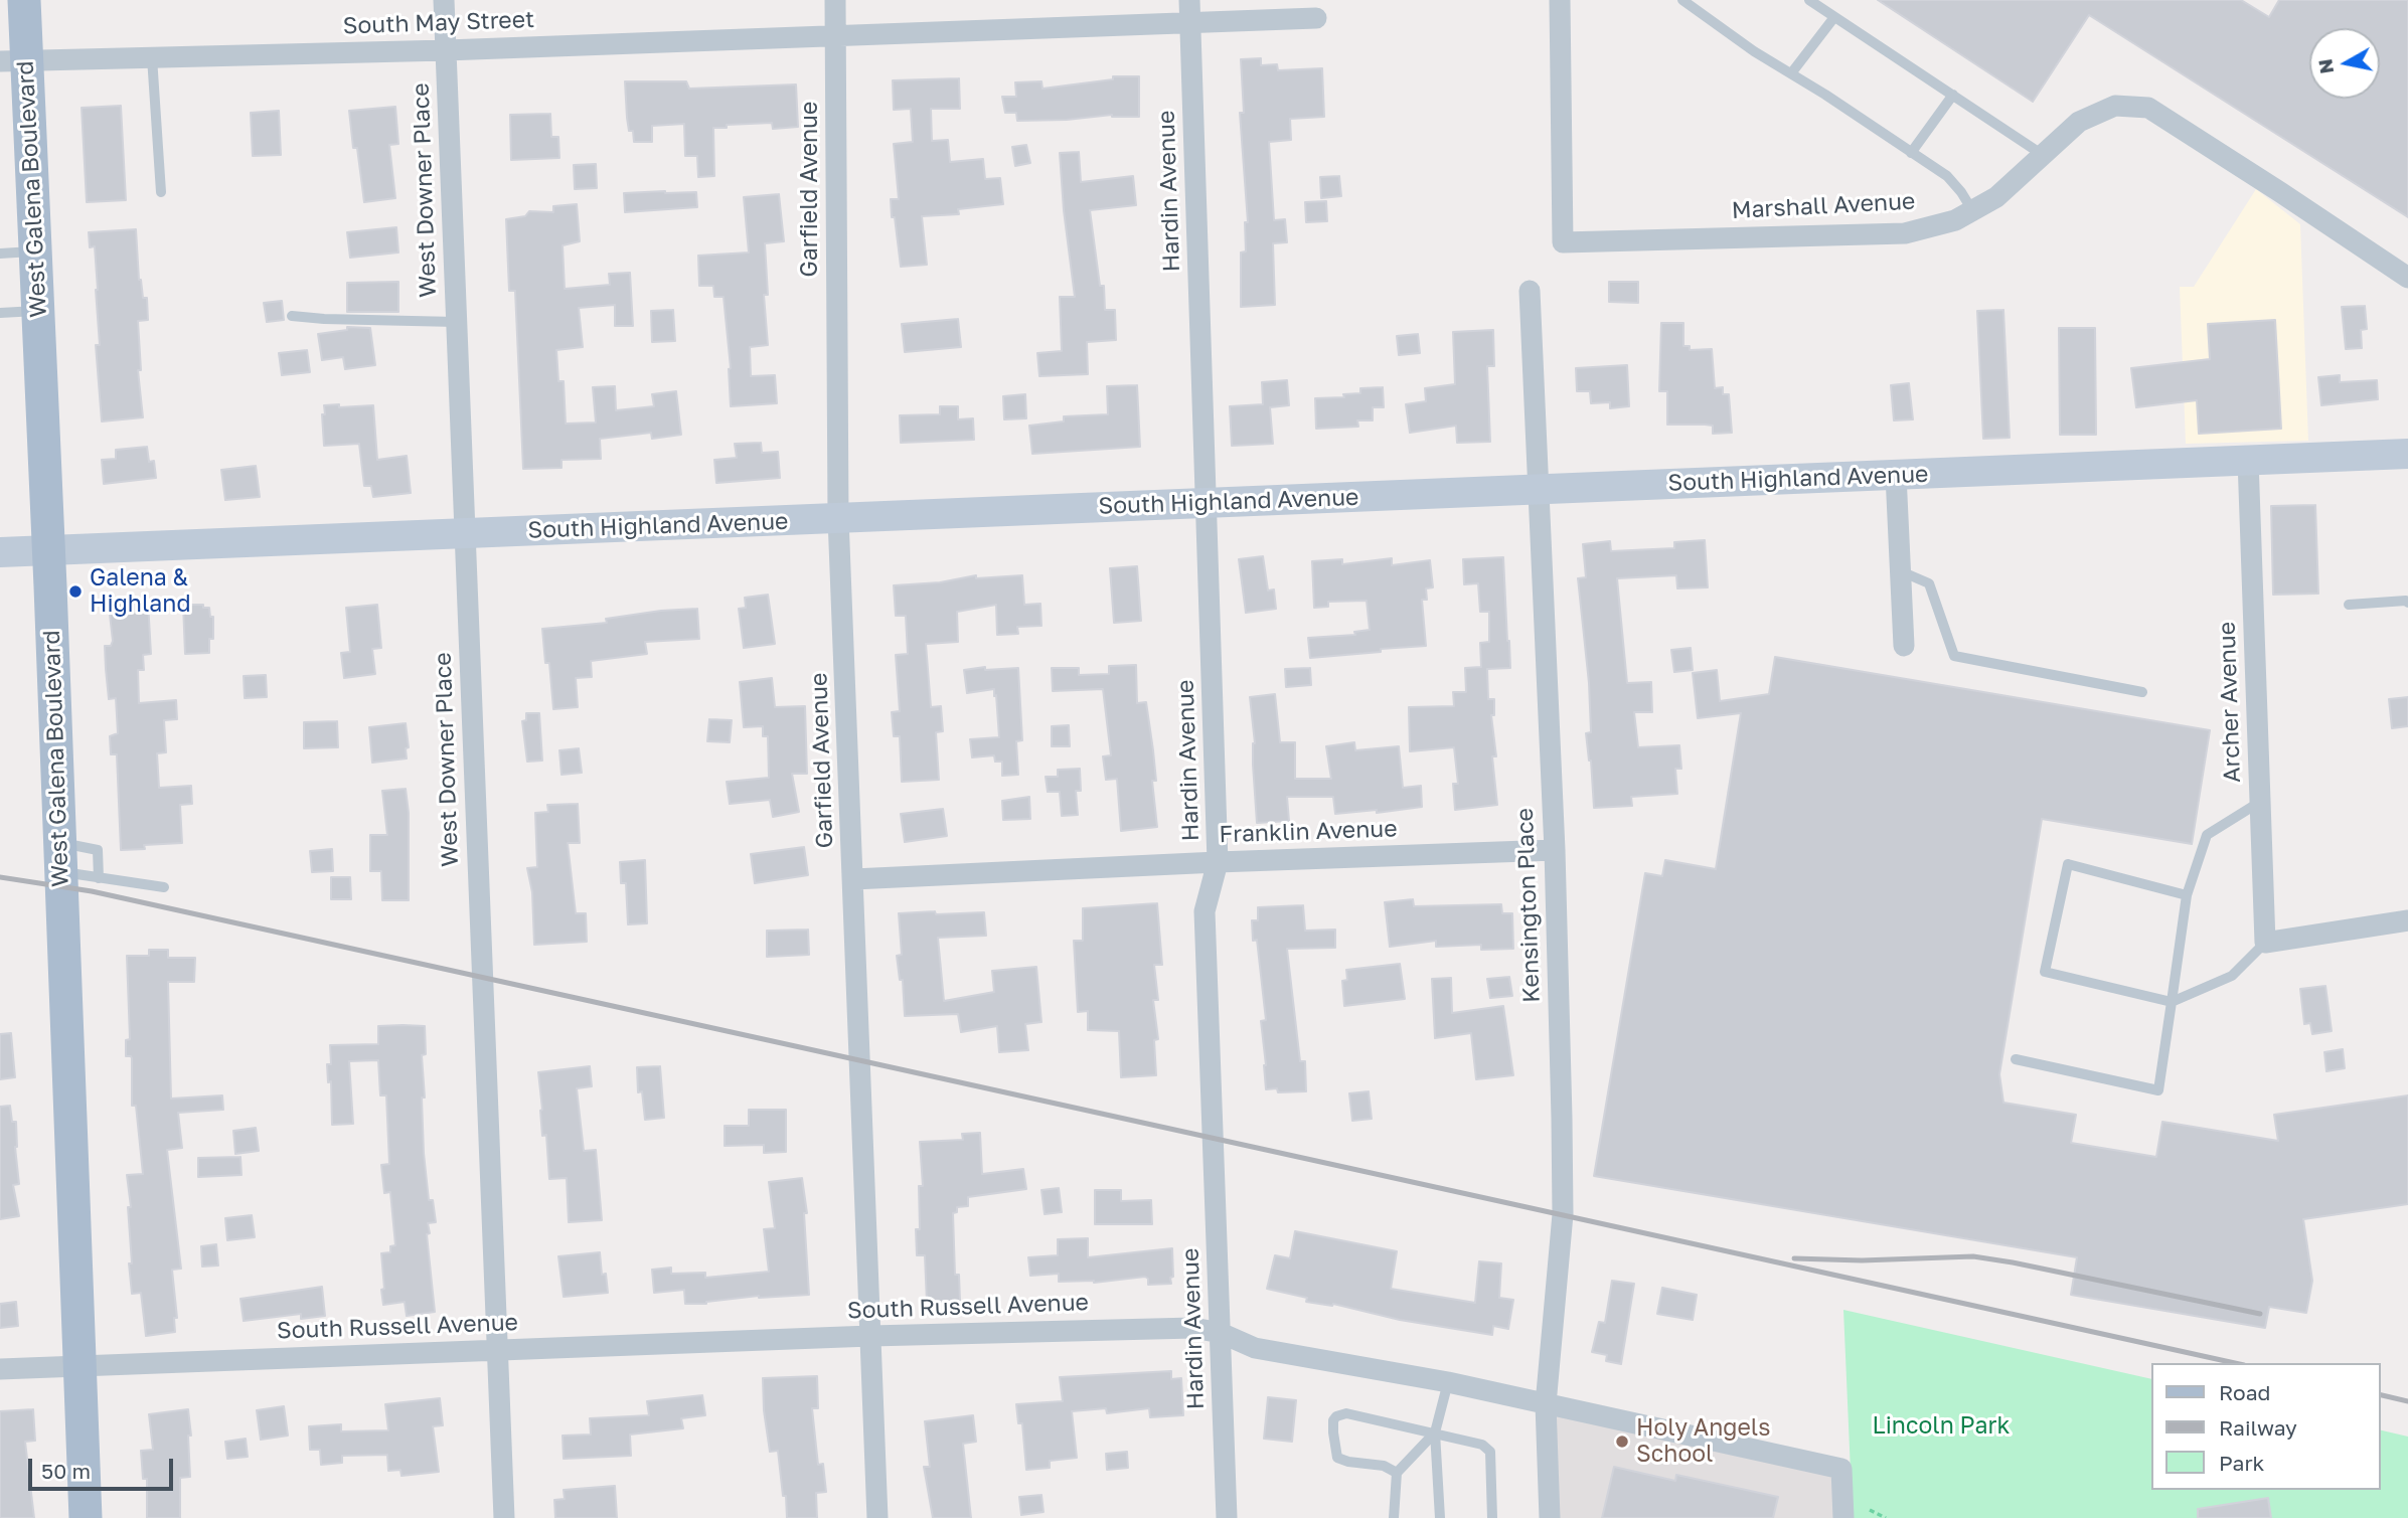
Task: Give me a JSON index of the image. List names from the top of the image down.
{
  "streets": {
    "main road": ["West Galena Boulevard"],
    "street": [
      "South May Street",
      "Garfield Avenue",
      "West Downer Place",
      "Hardin Avenue",
      "Marshall Avenue",
      "South Highland Avenue",
      "Archer Avenue",
      "Franklin Avenue",
      "Kensington Place",
      "South Russell Avenue"
    ]
  },
  "crossings": [
    ["South May Street", "West Galena Boulevard"],
    ["South May Street", "Garfield Avenue"],
    ["South May Street", "West Downer Place"],
    ["South May Street", "Hardin Avenue"],
    ["West Galena Boulevard", "South Highland Avenue"],
    ["West Galena Boulevard", "South Russell Avenue"],
    ["Garfield Avenue", "South Highland Avenue"],
    ["Garfield Avenue", "Franklin Avenue"],
    ["Garfield Avenue", "South Russell Avenue"],
    ["West Downer Place", "South Highland Avenue"],
    ["West Downer Place", "South Russell Avenue"],
    ["Hardin Avenue", "South Highland Avenue"],
    ["Hardin Avenue", "Franklin Avenue"],
    ["Hardin Avenue", "South Russell Avenue"],
    ["South Highland Avenue", "Archer Avenue"],
    ["South Highland Avenue", "Kensington Place"],
    ["Franklin Avenue", "Kensington Place"],
    ["Kensington Place", "South Russell Avenue"]
  ],
  "parks": ["Lincoln Park"],
  "places": ["Galena & Highland", "Holy Angels School"],
  "legend": ["Road", "Railway", "Park"],
  "scale_bar": "50 m",
  "north": "left"
}
